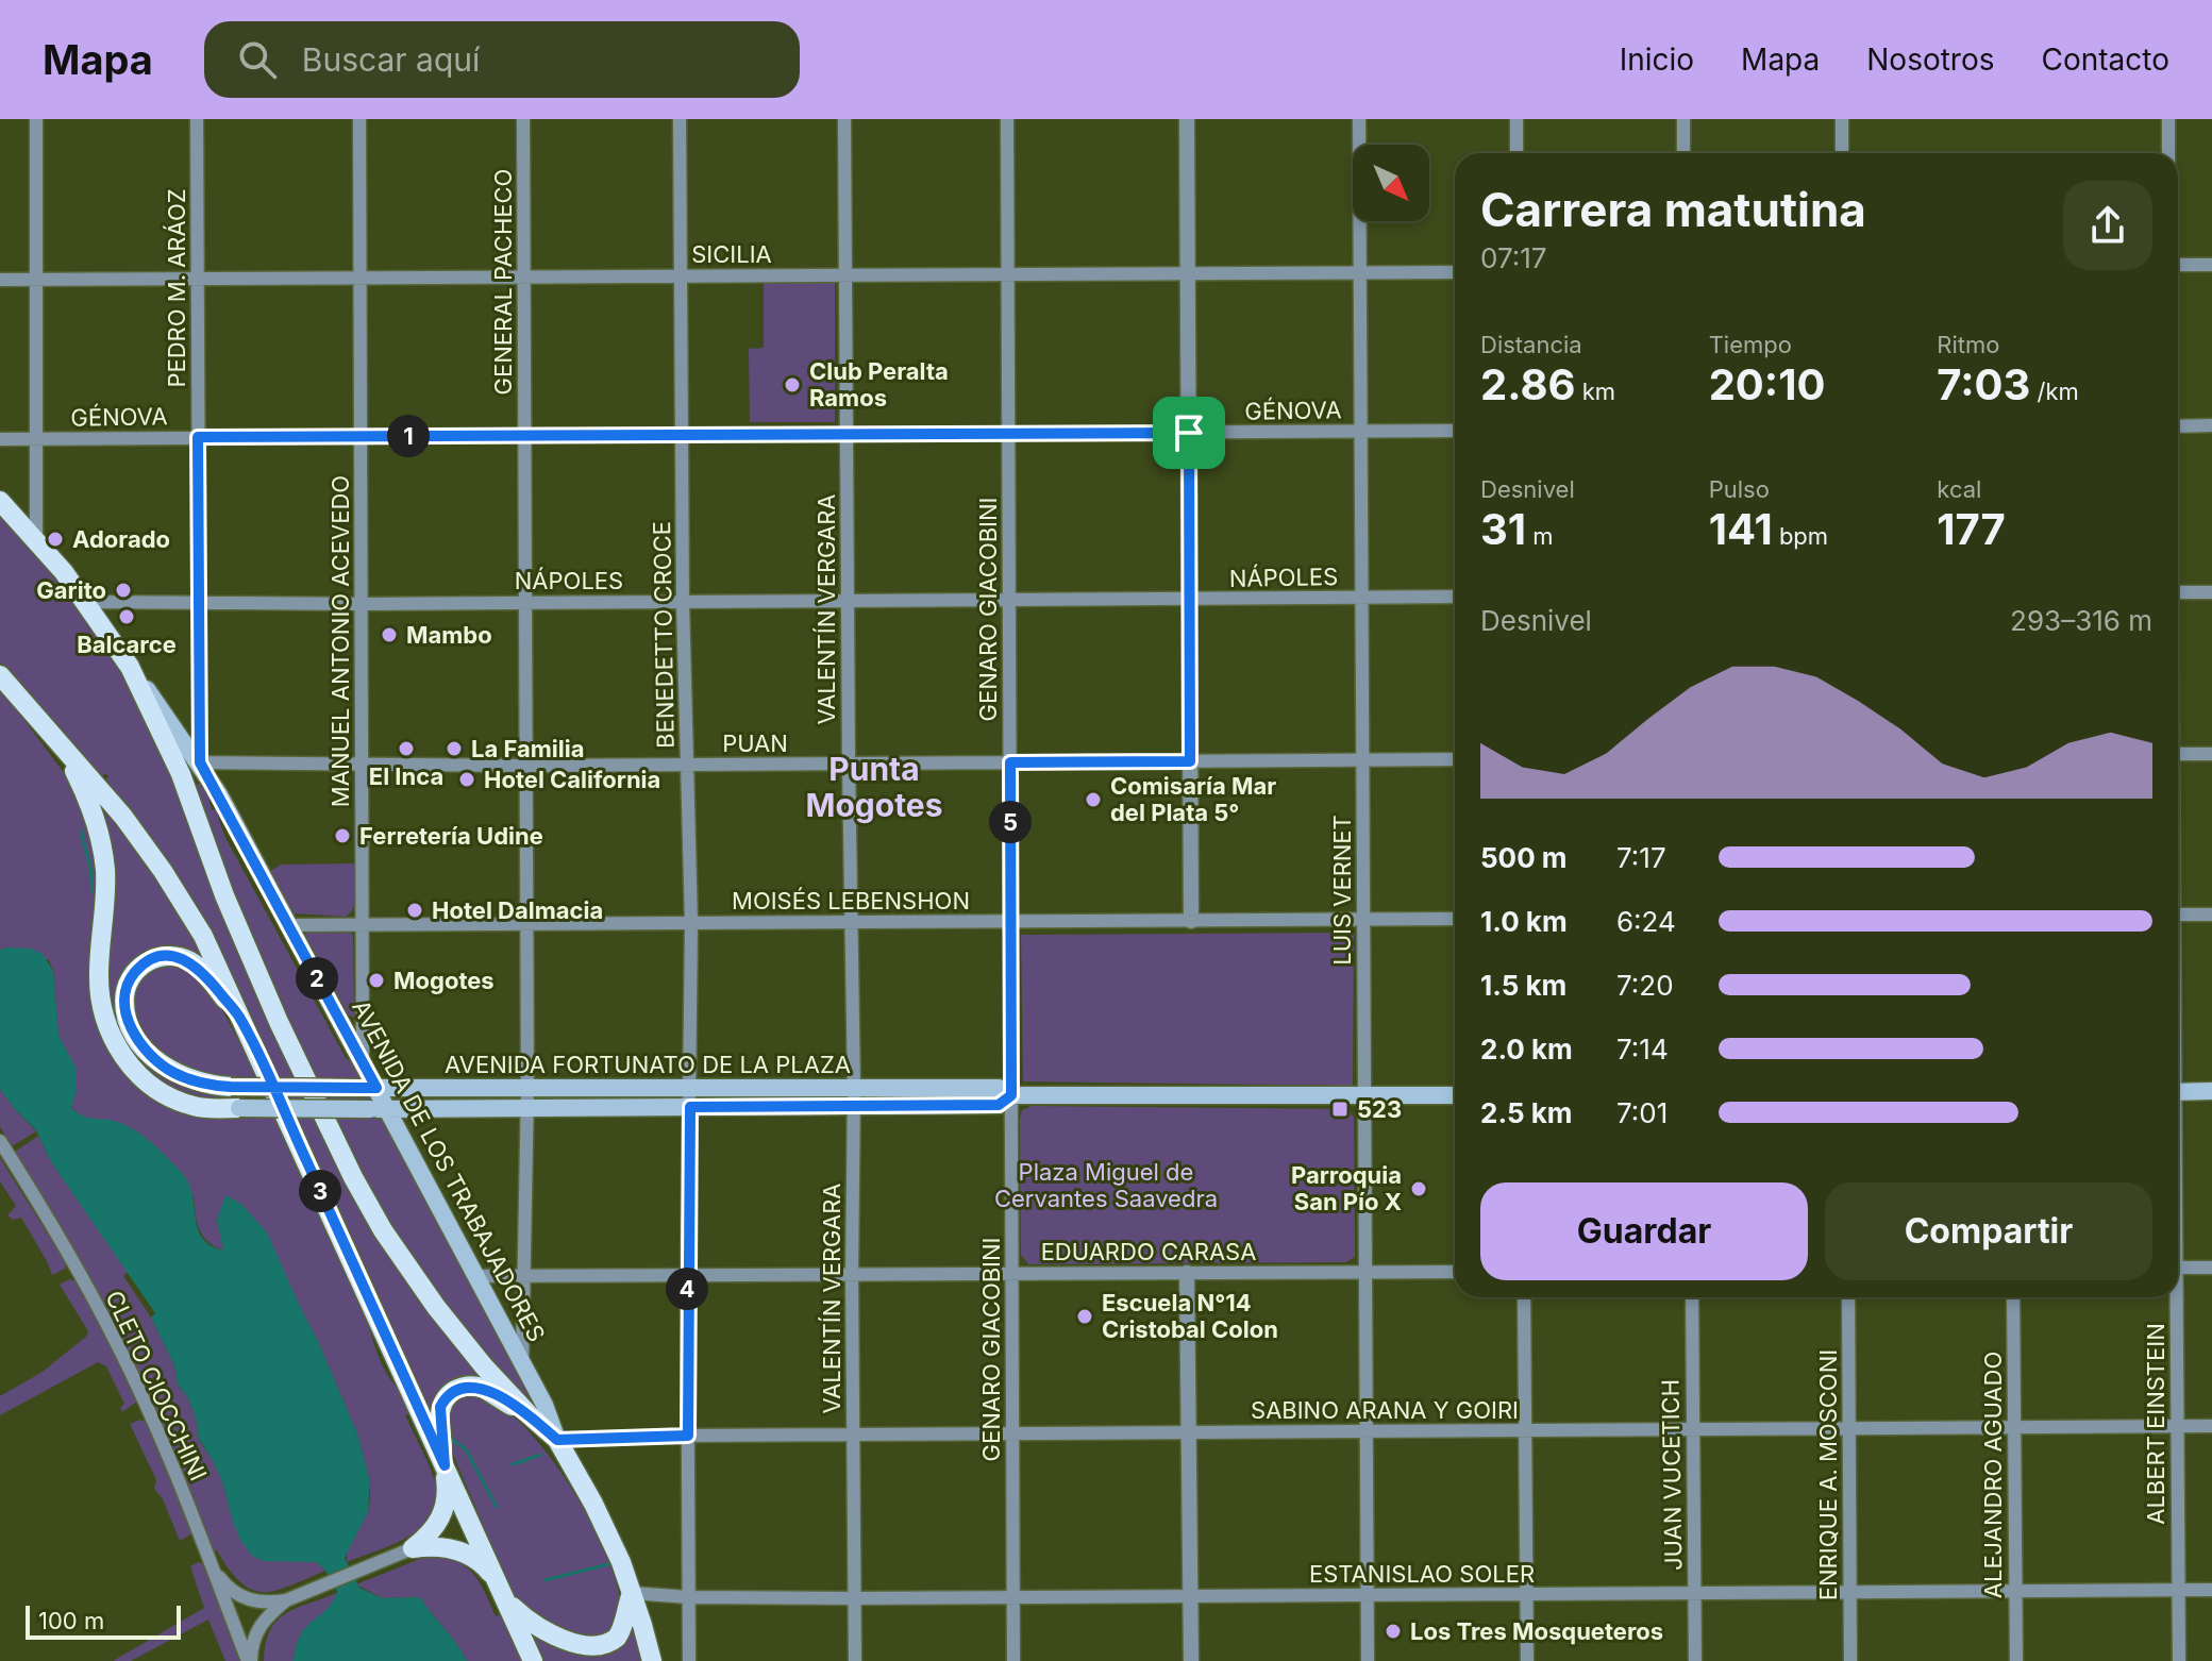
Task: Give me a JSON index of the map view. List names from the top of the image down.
{
  "streets": {
    "main road": ["AVENIDA FORTUNATO DE LA PLAZA", "AVENIDA DE LOS TRABAJADORES"],
    "street": [
      "SICILIA",
      "GENERAL PACHECO",
      "PEDRO M. ARÁOZ",
      "GÉNOVA",
      "NÁPOLES",
      "VALENTÍN VERGARA",
      "GENARO GIACOBINI",
      "BENEDETTO CROCE",
      "MANUEL ANTONIO ACEVEDO",
      "PUAN",
      "LUIS VERNET",
      "MOISÉS LEBENSHON",
      "EDUARDO CARASA",
      "CLETO CIOCCHINI",
      "SABINO ARANA Y GOIRI",
      "ALBERT EINSTEIN",
      "JUAN VUCETICH",
      "ENRIQUE A. MOSCONI",
      "ALEJANDRO AGUADO",
      "ESTANISLAO SOLER"
    ]
  },
  "crossings": [
    ["SICILIA", "GENERAL PACHECO"],
    ["SICILIA", "PEDRO M. ARÁOZ"],
    ["SICILIA", "VALENTÍN VERGARA"],
    ["SICILIA", "GENARO GIACOBINI"],
    ["SICILIA", "BENEDETTO CROCE"],
    ["SICILIA", "MANUEL ANTONIO ACEVEDO"],
    ["SICILIA", "LUIS VERNET"],
    ["GENERAL PACHECO", "GÉNOVA"],
    ["GENERAL PACHECO", "NÁPOLES"],
    ["GENERAL PACHECO", "PUAN"],
    ["GENERAL PACHECO", "MOISÉS LEBENSHON"],
    ["GENERAL PACHECO", "AVENIDA FORTUNATO DE LA PLAZA"],
    ["GENERAL PACHECO", "AVENIDA DE LOS TRABAJADORES"],
    ["GENERAL PACHECO", "EDUARDO CARASA"],
    ["PEDRO M. ARÁOZ", "GÉNOVA"],
    ["PEDRO M. ARÁOZ", "NÁPOLES"],
    ["PEDRO M. ARÁOZ", "PUAN"],
    ["PEDRO M. ARÁOZ", "AVENIDA DE LOS TRABAJADORES"],
    ["GÉNOVA", "VALENTÍN VERGARA"],
    ["GÉNOVA", "GENARO GIACOBINI"],
    ["GÉNOVA", "BENEDETTO CROCE"],
    ["GÉNOVA", "MANUEL ANTONIO ACEVEDO"],
    ["GÉNOVA", "LUIS VERNET"],
    ["NÁPOLES", "VALENTÍN VERGARA"],
    ["NÁPOLES", "GENARO GIACOBINI"],
    ["NÁPOLES", "BENEDETTO CROCE"],
    ["NÁPOLES", "MANUEL ANTONIO ACEVEDO"],
    ["NÁPOLES", "LUIS VERNET"],
    ["NÁPOLES", "AVENIDA DE LOS TRABAJADORES"],
    ["VALENTÍN VERGARA", "PUAN"],
    ["VALENTÍN VERGARA", "MOISÉS LEBENSHON"],
    ["VALENTÍN VERGARA", "AVENIDA FORTUNATO DE LA PLAZA"],
    ["VALENTÍN VERGARA", "EDUARDO CARASA"],
    ["VALENTÍN VERGARA", "SABINO ARANA Y GOIRI"],
    ["VALENTÍN VERGARA", "ESTANISLAO SOLER"],
    ["GENARO GIACOBINI", "PUAN"],
    ["GENARO GIACOBINI", "MOISÉS LEBENSHON"],
    ["GENARO GIACOBINI", "AVENIDA FORTUNATO DE LA PLAZA"],
    ["GENARO GIACOBINI", "EDUARDO CARASA"],
    ["GENARO GIACOBINI", "SABINO ARANA Y GOIRI"],
    ["GENARO GIACOBINI", "ESTANISLAO SOLER"],
    ["BENEDETTO CROCE", "PUAN"],
    ["BENEDETTO CROCE", "MOISÉS LEBENSHON"],
    ["BENEDETTO CROCE", "AVENIDA FORTUNATO DE LA PLAZA"],
    ["BENEDETTO CROCE", "EDUARDO CARASA"],
    ["BENEDETTO CROCE", "SABINO ARANA Y GOIRI"],
    ["BENEDETTO CROCE", "ESTANISLAO SOLER"],
    ["MANUEL ANTONIO ACEVEDO", "PUAN"],
    ["MANUEL ANTONIO ACEVEDO", "MOISÉS LEBENSHON"],
    ["MANUEL ANTONIO ACEVEDO", "AVENIDA DE LOS TRABAJADORES"],
    ["PUAN", "LUIS VERNET"],
    ["PUAN", "AVENIDA DE LOS TRABAJADORES"],
    ["LUIS VERNET", "MOISÉS LEBENSHON"],
    ["LUIS VERNET", "AVENIDA FORTUNATO DE LA PLAZA"],
    ["LUIS VERNET", "EDUARDO CARASA"],
    ["LUIS VERNET", "SABINO ARANA Y GOIRI"],
    ["LUIS VERNET", "ESTANISLAO SOLER"],
    ["MOISÉS LEBENSHON", "AVENIDA DE LOS TRABAJADORES"],
    ["AVENIDA FORTUNATO DE LA PLAZA", "AVENIDA DE LOS TRABAJADORES"],
    ["AVENIDA DE LOS TRABAJADORES", "EDUARDO CARASA"],
    ["AVENIDA DE LOS TRABAJADORES", "SABINO ARANA Y GOIRI"],
    ["AVENIDA DE LOS TRABAJADORES", "ESTANISLAO SOLER"],
    ["SABINO ARANA Y GOIRI", "ALBERT EINSTEIN"],
    ["SABINO ARANA Y GOIRI", "JUAN VUCETICH"],
    ["SABINO ARANA Y GOIRI", "ENRIQUE A. MOSCONI"],
    ["SABINO ARANA Y GOIRI", "ALEJANDRO AGUADO"],
    ["ALBERT EINSTEIN", "ESTANISLAO SOLER"],
    ["JUAN VUCETICH", "ESTANISLAO SOLER"],
    ["ENRIQUE A. MOSCONI", "ESTANISLAO SOLER"],
    ["ALEJANDRO AGUADO", "ESTANISLAO SOLER"]
  ],
  "districts": ["Punta Mogotes"],
  "parks": ["Plaza Miguel de Cervantes Saavedra"],
  "places": {
    "other": [
      "Club Peralta Ramos",
      "Adorado",
      "Garito",
      "Balcarce",
      "Mambo",
      "El Inca",
      "La Familia",
      "Hotel California",
      "Comisaría Mar del Plata 5°",
      "Ferretería Udine",
      "Hotel Dalmacia",
      "Mogotes",
      "Parroquia San Pío X",
      "Escuela N°14 Cristobal Colon",
      "Los Tres Mosqueteros"
    ],
    "transit": ["523"]
  },
  "scale_bar": "100 m",
  "north": "bottom right",
  "page": {
    "header": "Mapa",
    "search": "Buscar aquí",
    "nav": [
      "Inicio",
      "Mapa",
      "Nosotros",
      "Contacto"
    ],
    "heading": ["Carrera matutina", "07:17"],
    "stats": [
      ["Distancia", "2.86 km"],
      ["Tiempo", "20:10"],
      ["Ritmo", "7:03 /km"],
      ["Desnivel", "31 m"],
      ["Pulso", "141 bpm"],
      ["kcal", "177"]
    ],
    "pins": [
      "1",
      "5",
      "2",
      "3",
      "4"
    ],
    "chart": ["Desnivel", "293–316 m"],
    "list": [
      {
        "name": "500 m",
        "note": "7:17"
      },
      {
        "name": "1.0 km",
        "note": "6:24"
      },
      {
        "name": "1.5 km",
        "note": "7:20"
      },
      {
        "name": "2.0 km",
        "note": "7:14"
      },
      {
        "name": "2.5 km",
        "note": "7:01"
      }
    ],
    "buttons": ["Guardar", "Compartir"],
    "scale": "100 m"
  }
}
